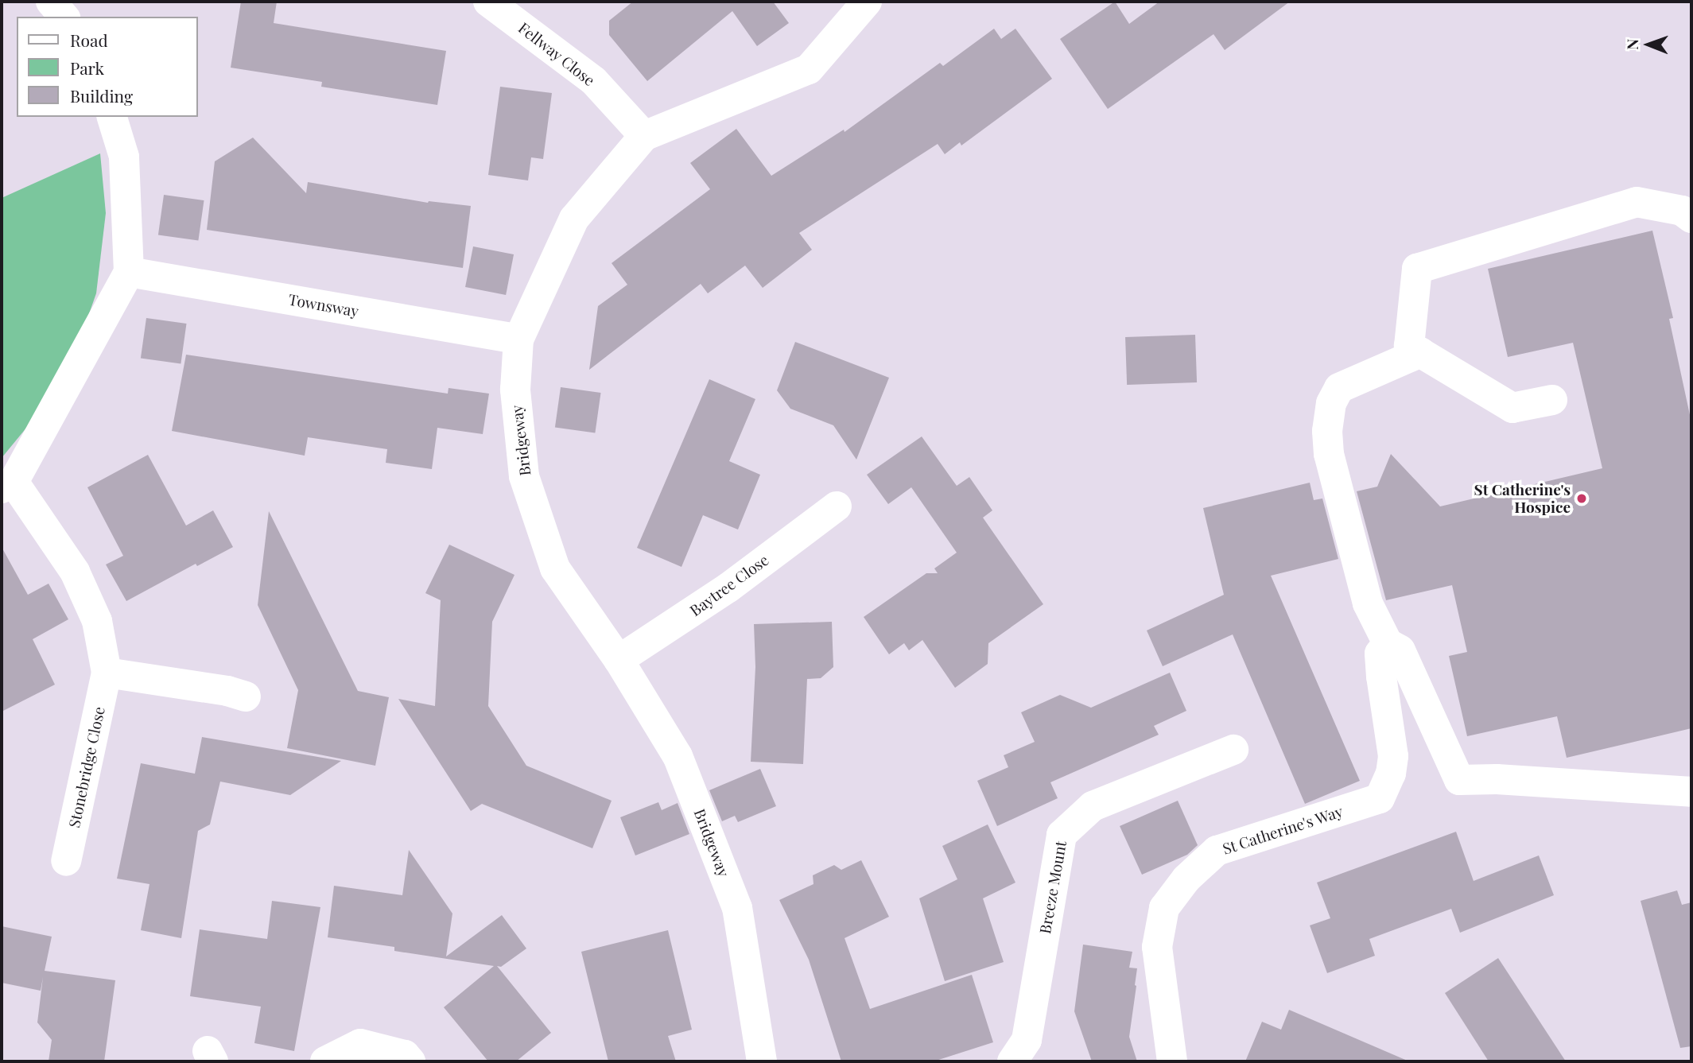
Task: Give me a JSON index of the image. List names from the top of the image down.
{
  "streets": {
    "street": [
      "Fellway Close",
      "Townsway",
      "Bridgeway",
      "Baytree Close",
      "Stonebridge Close",
      "St Catherine's Way",
      "Breeze Mount"
    ]
  },
  "crossings": [
    ["Fellway Close", "Bridgeway"],
    ["Townsway", "Bridgeway"],
    ["Bridgeway", "Baytree Close"]
  ],
  "places": ["St Catherine's Hospice"],
  "legend": ["Road", "Park", "Building"],
  "north": "left"
}
